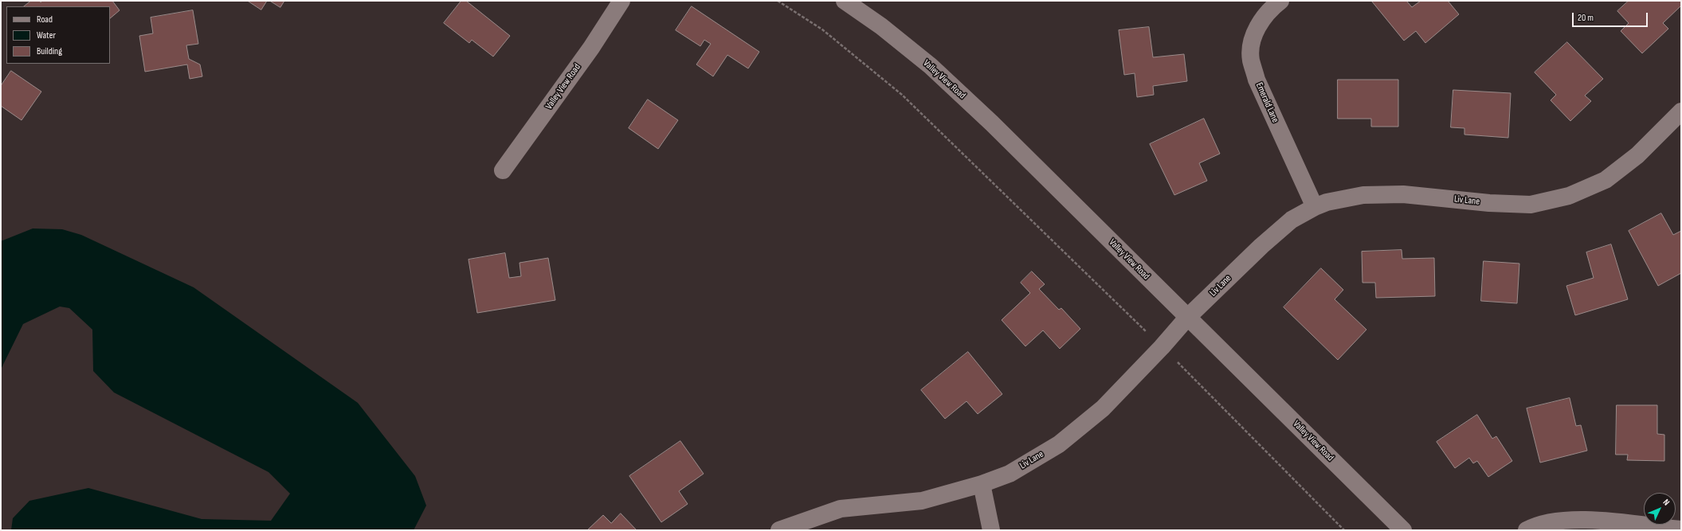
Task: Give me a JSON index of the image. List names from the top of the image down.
{
  "streets": {
    "street": ["Valley View Road", "Emerald Lane", "Liv Lane"]
  },
  "crossings": [
    ["Valley View Road", "Liv Lane"],
    ["Emerald Lane", "Liv Lane"]
  ],
  "legend": ["Road", "Water", "Building"],
  "scale_bar": "20 m",
  "north": "top right"
}
